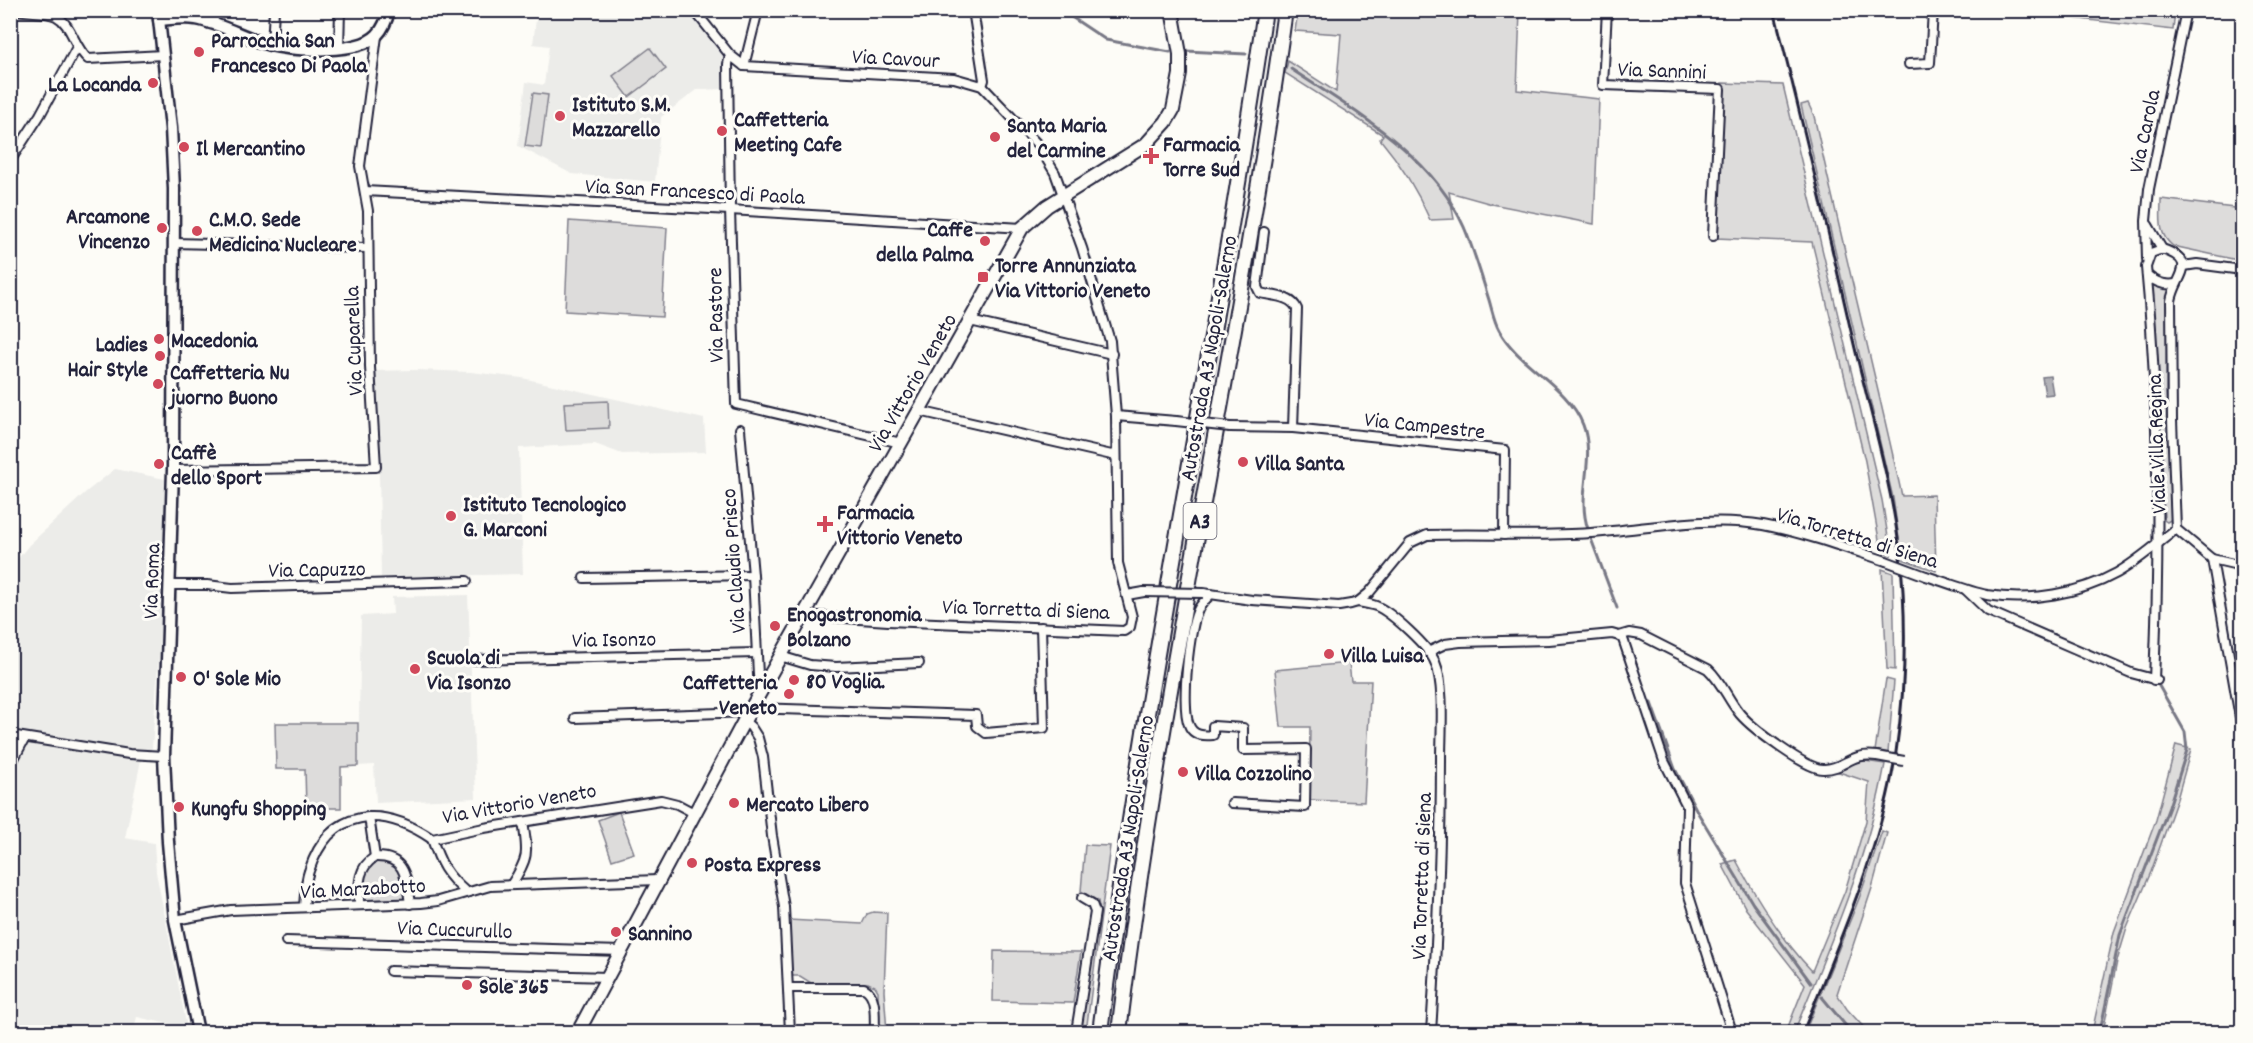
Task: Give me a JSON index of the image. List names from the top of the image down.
{
  "streets": {
    "highway": ["Autostrada A3 Napoli-Salerno", "A3"],
    "main road": ["Via Vittorio Veneto"],
    "street": [
      "Via Cavour",
      "Via Sannini",
      "Via Carola",
      "Via San Francesco di Paola",
      "Via Pastore",
      "Via Cuparella",
      "Via Campestre",
      "Viale Villa Regina",
      "Via Torretta di Siena",
      "Via Claudio Prisco",
      "Via Capuzzo",
      "Via Roma",
      "Via Isonzo",
      "Via Marzabotto",
      "Via Cuccurullo"
    ]
  },
  "crossings": [
    ["Via Carola", "Viale Villa Regina"],
    ["Via San Francesco di Paola", "Via Pastore"],
    ["Via San Francesco di Paola", "Via Cuparella"],
    ["Via San Francesco di Paola", "Via Vittorio Veneto"],
    ["Via Pastore", "Via Vittorio Veneto"],
    ["Via Cuparella", "Via Roma"],
    ["Via Vittorio Veneto", "Via Torretta di Siena"],
    ["Via Vittorio Veneto", "Via Claudio Prisco"],
    ["Via Vittorio Veneto", "Via Marzabotto"],
    ["Via Vittorio Veneto", "Via Cuccurullo"],
    ["Via Campestre", "Via Torretta di Siena"],
    ["Viale Villa Regina", "Via Torretta di Siena"],
    ["Via Claudio Prisco", "Via Isonzo"],
    ["Via Capuzzo", "Via Roma"],
    ["Via Roma", "Via Marzabotto"]
  ],
  "places": {
    "other": [
      "Parrocchia San Francesco Di Paola",
      "La Locanda",
      "Istituto S.M. Mazzarello",
      "Caffetteria Meeting Cafe",
      "Santa Maria del Carmine",
      "Il Mercantino",
      "Arcamone Vincenzo",
      "C.M.O. Sede Medicina Nucleare",
      "Caffe della Palma",
      "Macedonia",
      "Ladies Hair Style",
      "Caffetteria Nu juorno Buono",
      "Villa Santa",
      "Caffè dello Sport",
      "Istituto Tecnologico G. Marconi",
      "Enogastronomia Bolzano",
      "Villa Luisa",
      "Scuola di Via Isonzo",
      "O' Sole Mio",
      "80 Voglia.",
      "Caffetteria Veneto",
      "Villa Cozzolino",
      "Mercato Libero",
      "Kungfu Shopping",
      "Posta Express",
      "Sannino",
      "Sole 365"
    ],
    "health": ["Farmacia Torre Sud", "Farmacia Vittorio Veneto"],
    "transit": ["Torre Annunziata Via Vittorio Veneto"]
  }
}
